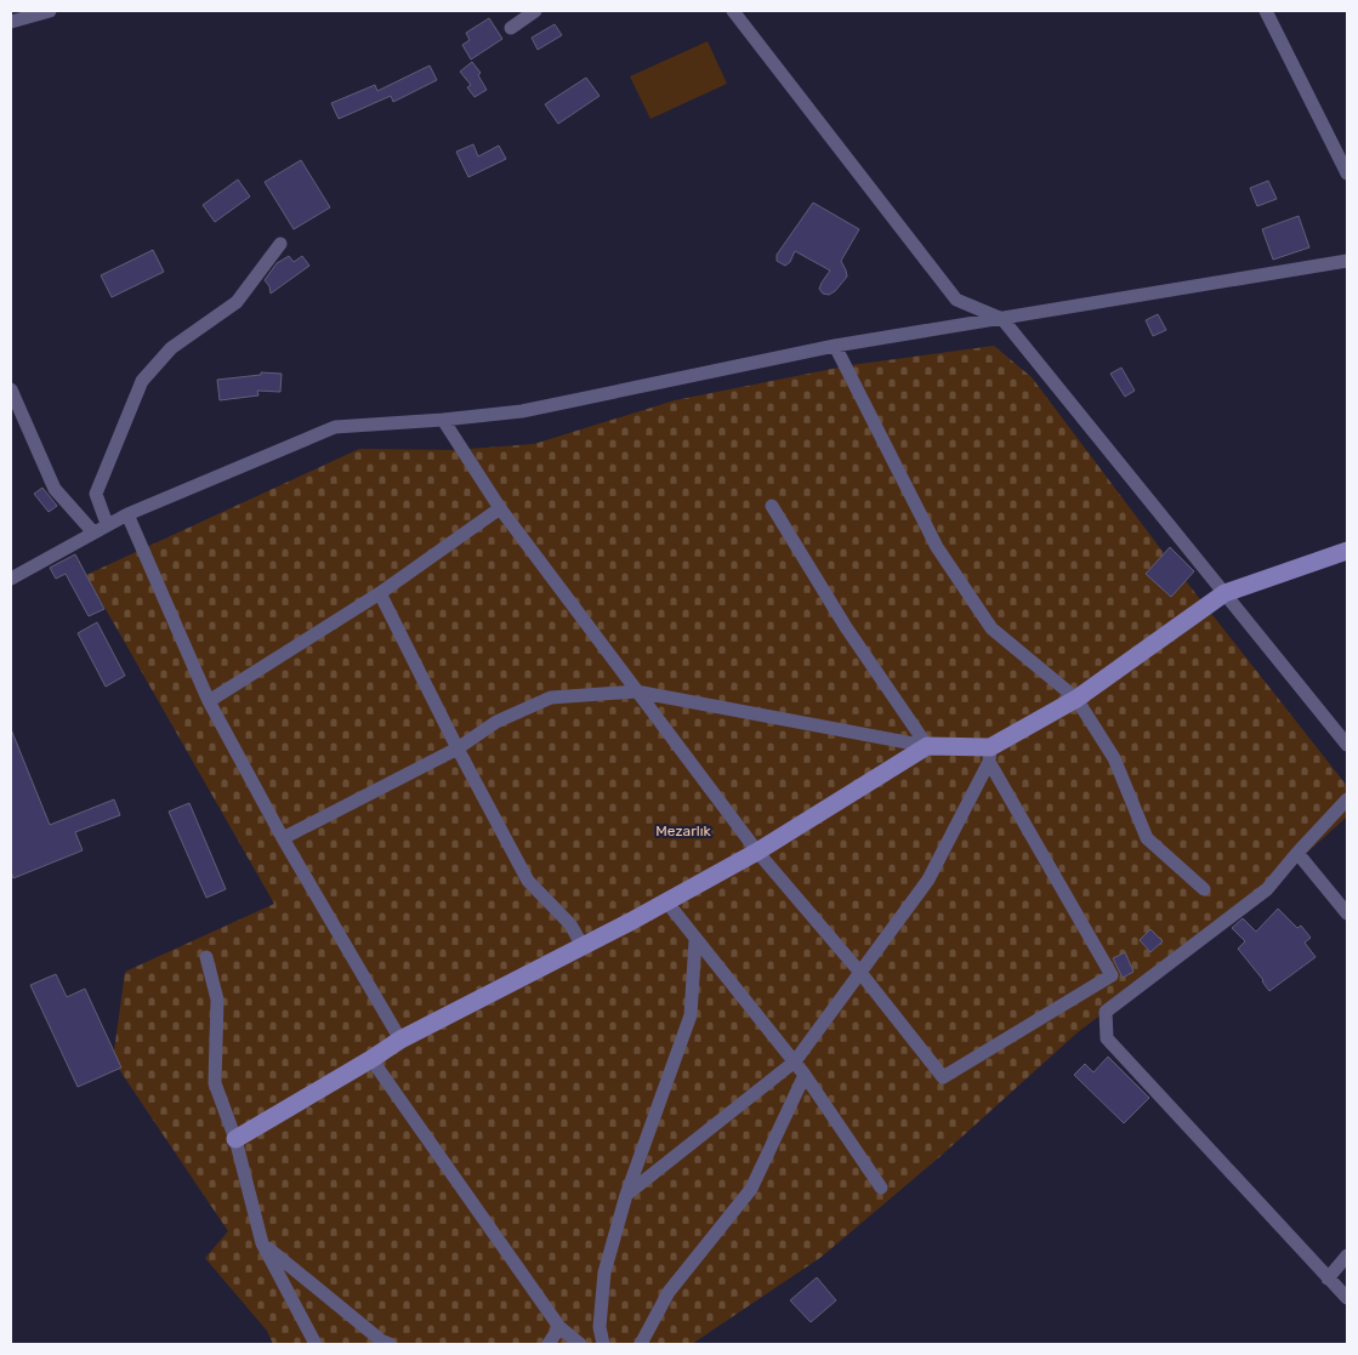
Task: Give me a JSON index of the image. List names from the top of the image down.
{
  "parks": ["Mezarlık"]
}
